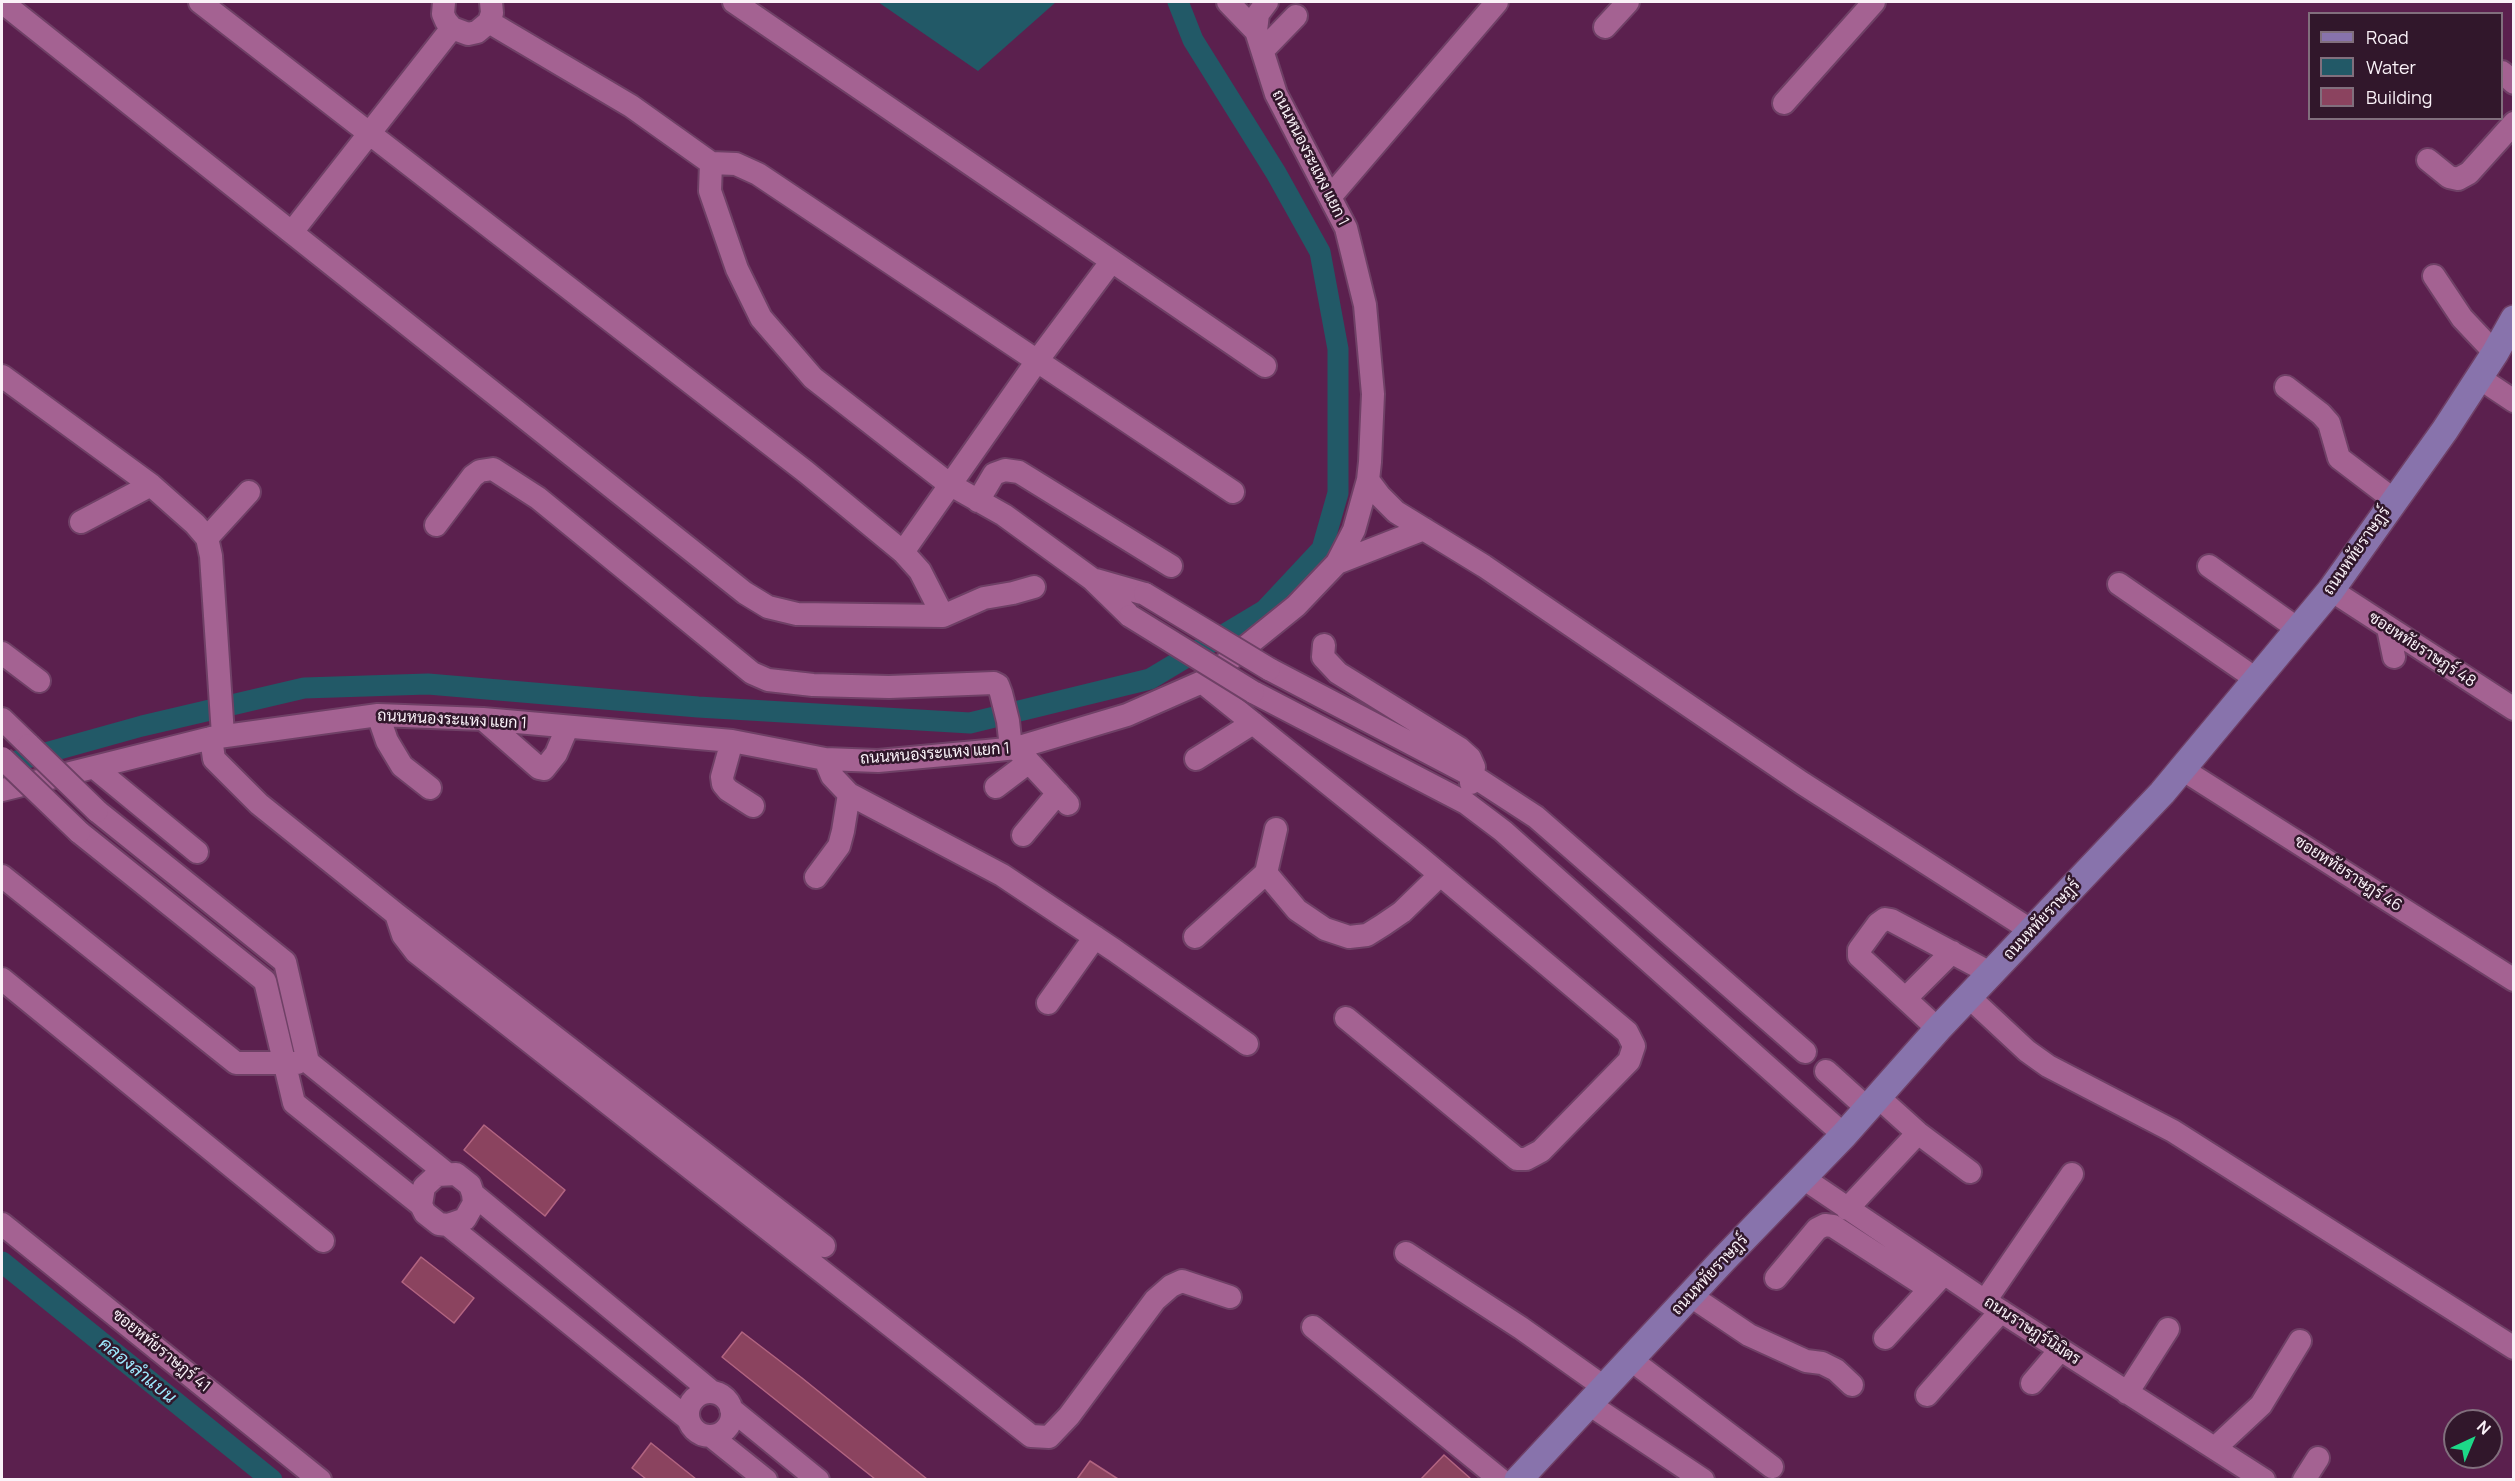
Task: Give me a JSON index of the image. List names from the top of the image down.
{
  "streets": {
    "main road": ["ถนนหทัยราษฎร์"],
    "street": [
      "ถนนหนองระแหง แยก 1",
      "ซอยหทัยราษฎร์ 48",
      "ซอยหทัยราษฎร์ 46",
      "ถนนราษฎร์นิมิตร",
      "ซอยหทัยราษฎร์ 41"
    ]
  },
  "crossings": [
    ["ถนนหทัยราษฎร์", "ซอยหทัยราษฎร์ 48"],
    ["ถนนหทัยราษฎร์", "ซอยหทัยราษฎร์ 46"],
    ["ถนนหทัยราษฎร์", "ถนนราษฎร์นิมิตร"]
  ],
  "water": ["คลองลำแบน"],
  "legend": ["Road", "Water", "Building"],
  "north": "top right"
}
